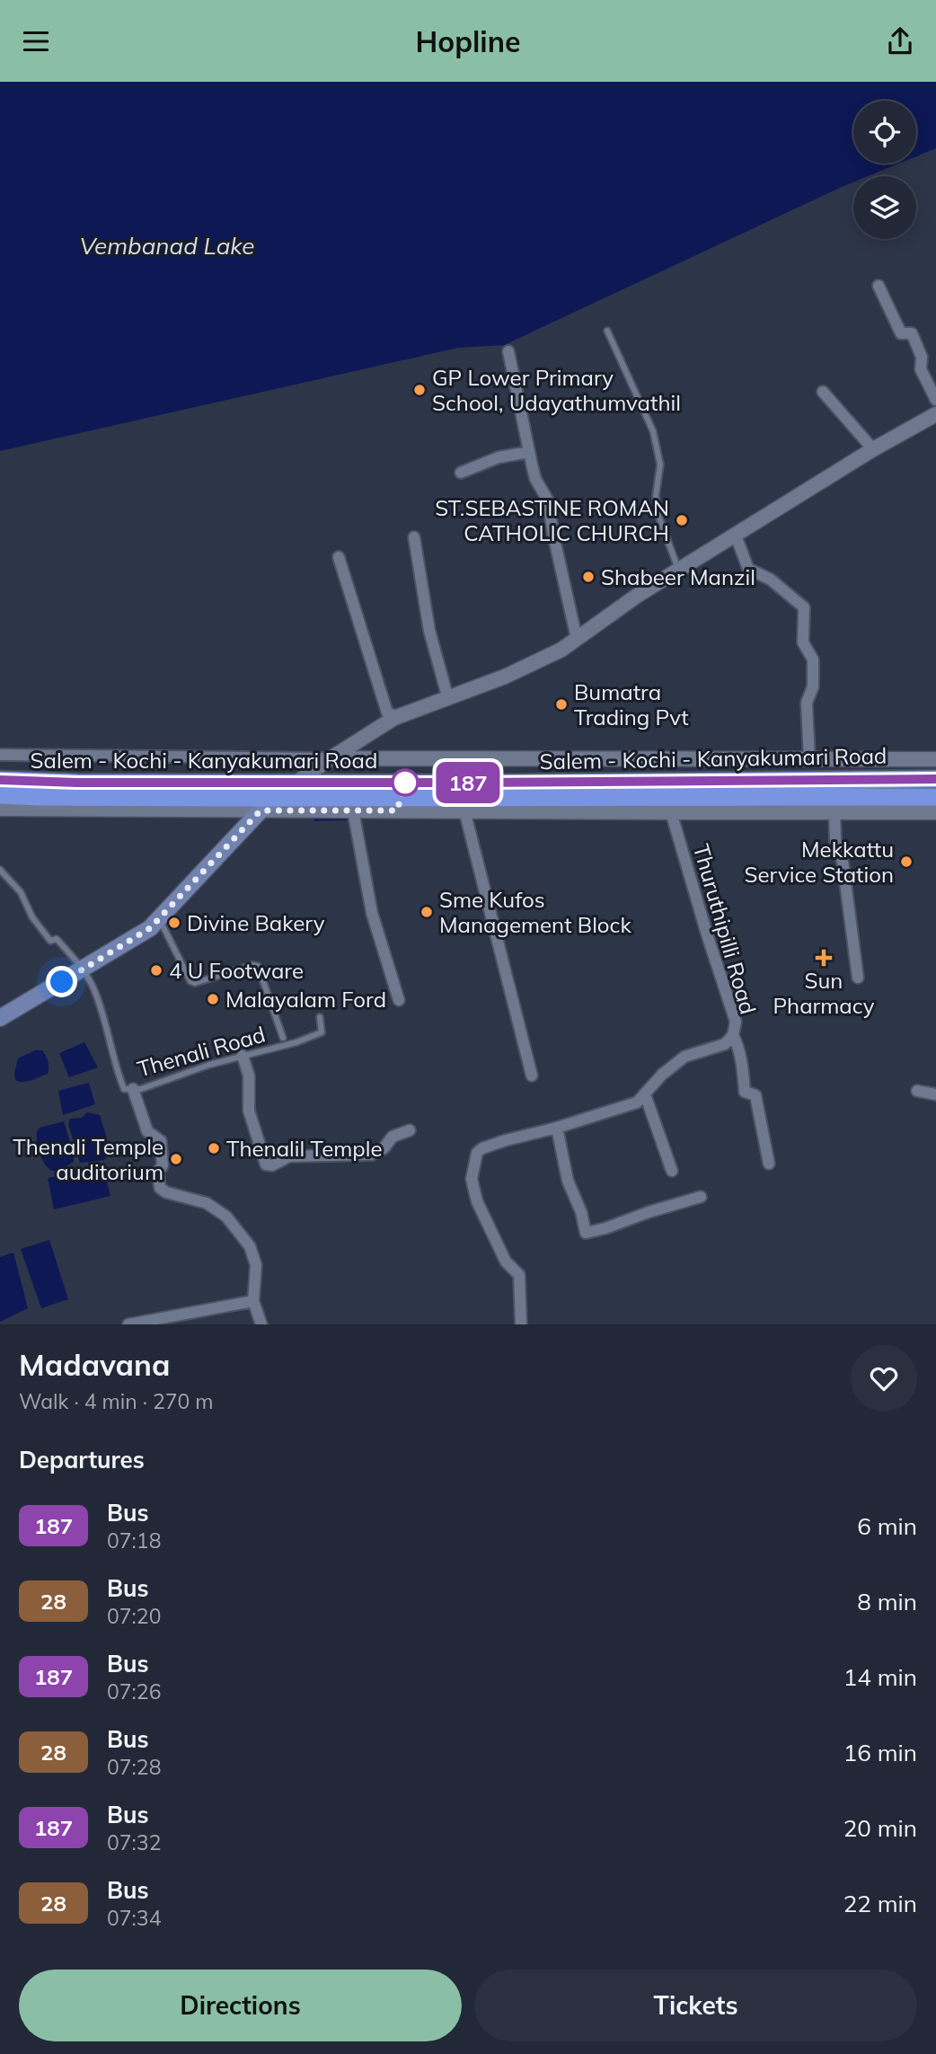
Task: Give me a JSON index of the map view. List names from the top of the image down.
{
  "streets": {
    "highway": ["Salem - Kochi - Kanyakumari Road"],
    "street": ["Thuruthipilli Road"],
    "lane": ["Thenali Road"]
  },
  "water": ["Vembanad Lake"],
  "places": {
    "other": [
      "GP Lower Primary School, Udayathumvathil",
      "ST.SEBASTINE ROMAN CATHOLIC CHURCH",
      "Shabeer Manzil",
      "Bumatra Trading Pvt",
      "Mekkattu Service Station",
      "Sme Kufos Management Block",
      "Divine Bakery",
      "4 U Footware",
      "Malayalam Ford",
      "Thenalil Temple",
      "Thenali Temple auditorium"
    ],
    "health": ["Sun Pharmacy"]
  },
  "lines": ["bus line 187"],
  "page": {
    "header": "Hopline",
    "on_map": "187",
    "heading": [
      ["Madavana", "Walk · 4 min · 270 m"],
      "Departures"
    ],
    "list": [
      {
        "mark": "187",
        "name": "Bus",
        "note": "07:18",
        "value": "6 min"
      },
      {
        "mark": "28",
        "name": "Bus",
        "note": "07:20",
        "value": "8 min"
      },
      {
        "mark": "187",
        "name": "Bus",
        "note": "07:26",
        "value": "14 min"
      },
      {
        "mark": "28",
        "name": "Bus",
        "note": "07:28",
        "value": "16 min"
      },
      {
        "mark": "187",
        "name": "Bus",
        "note": "07:32",
        "value": "20 min"
      },
      {
        "mark": "28",
        "name": "Bus",
        "note": "07:34",
        "value": "22 min"
      }
    ],
    "buttons": ["Directions", "Tickets"]
  }
}
